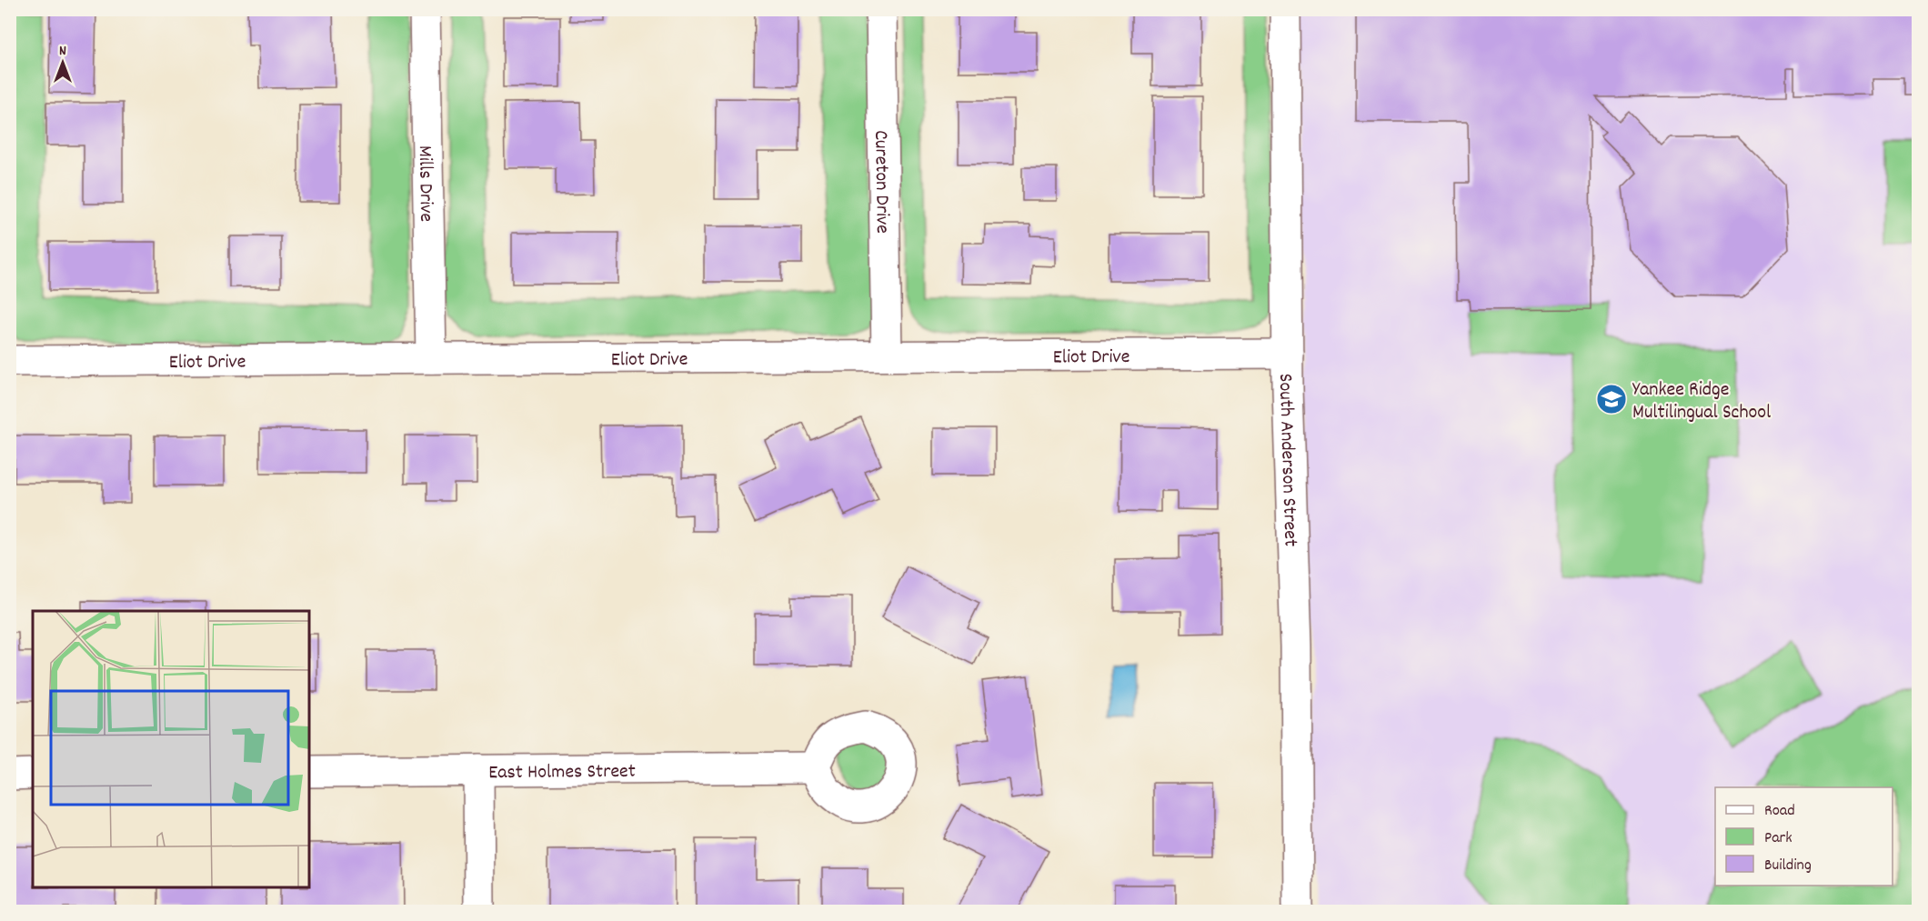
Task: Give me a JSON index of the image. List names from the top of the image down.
{
  "streets": {
    "street": [
      "Cureton Drive",
      "Mills Drive",
      "Eliot Drive",
      "South Anderson Street",
      "East Holmes Street"
    ]
  },
  "crossings": [
    ["Cureton Drive", "Eliot Drive"],
    ["Mills Drive", "Eliot Drive"],
    ["Eliot Drive", "South Anderson Street"]
  ],
  "places": {
    "school or university": ["Yankee Ridge Multilingual School"]
  },
  "legend": ["Road", "Park", "Building"],
  "north": "top"
}
